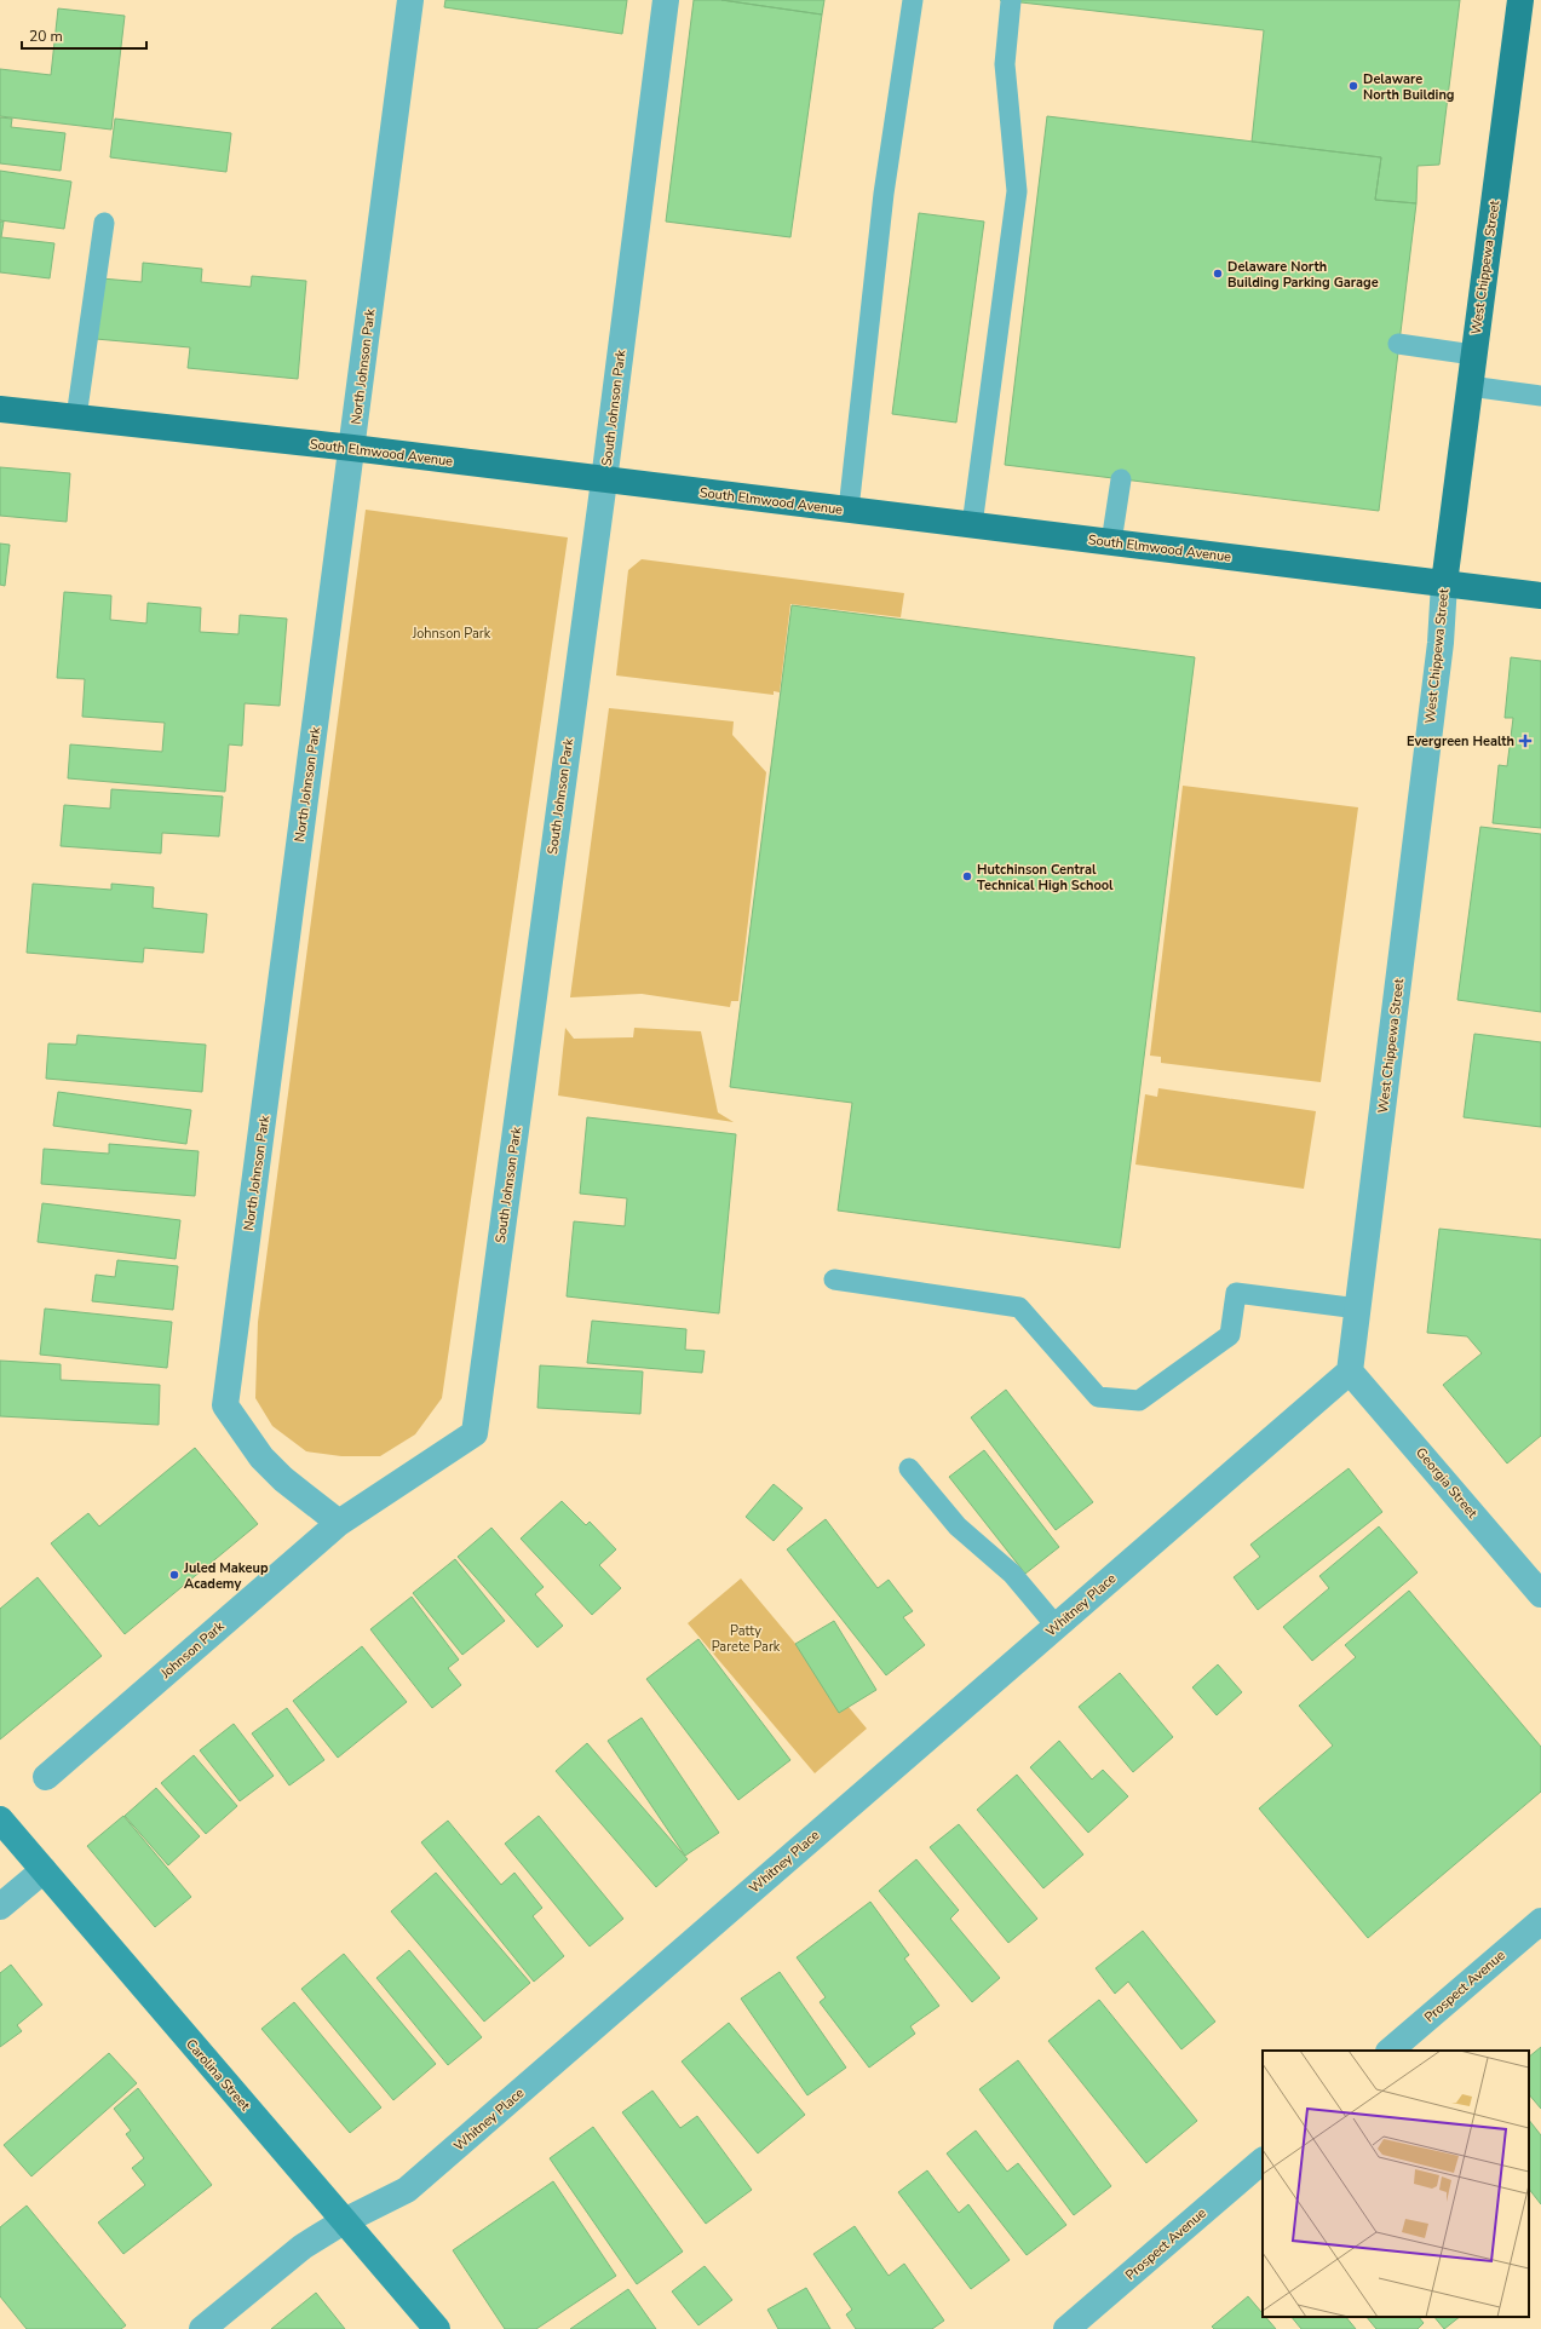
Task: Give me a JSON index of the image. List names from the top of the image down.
{
  "streets": {
    "main road": ["West Chippewa Street", "South Elmwood Avenue", "Carolina Street"],
    "street": [
      "North Johnson Park",
      "South Johnson Park",
      "Georgia Street",
      "Whitney Place",
      "Johnson Park",
      "Prospect Avenue"
    ]
  },
  "crossings": [
    ["West Chippewa Street", "South Elmwood Avenue"],
    ["West Chippewa Street", "Georgia Street"],
    ["West Chippewa Street", "Whitney Place"],
    ["North Johnson Park", "South Johnson Park"],
    ["North Johnson Park", "South Elmwood Avenue"],
    ["North Johnson Park", "Johnson Park"],
    ["South Johnson Park", "South Elmwood Avenue"],
    ["South Johnson Park", "Johnson Park"],
    ["Georgia Street", "Whitney Place"],
    ["Whitney Place", "Carolina Street"]
  ],
  "parks": ["Johnson Park", "Patty Parete Park"],
  "places": {
    "other": [
      "Delaware North Building",
      "Delaware North Building Parking Garage",
      "Hutchinson Central Technical High School",
      "Juled Makeup Academy"
    ],
    "health": ["Evergreen Health"]
  },
  "scale_bar": "20 m"
}
